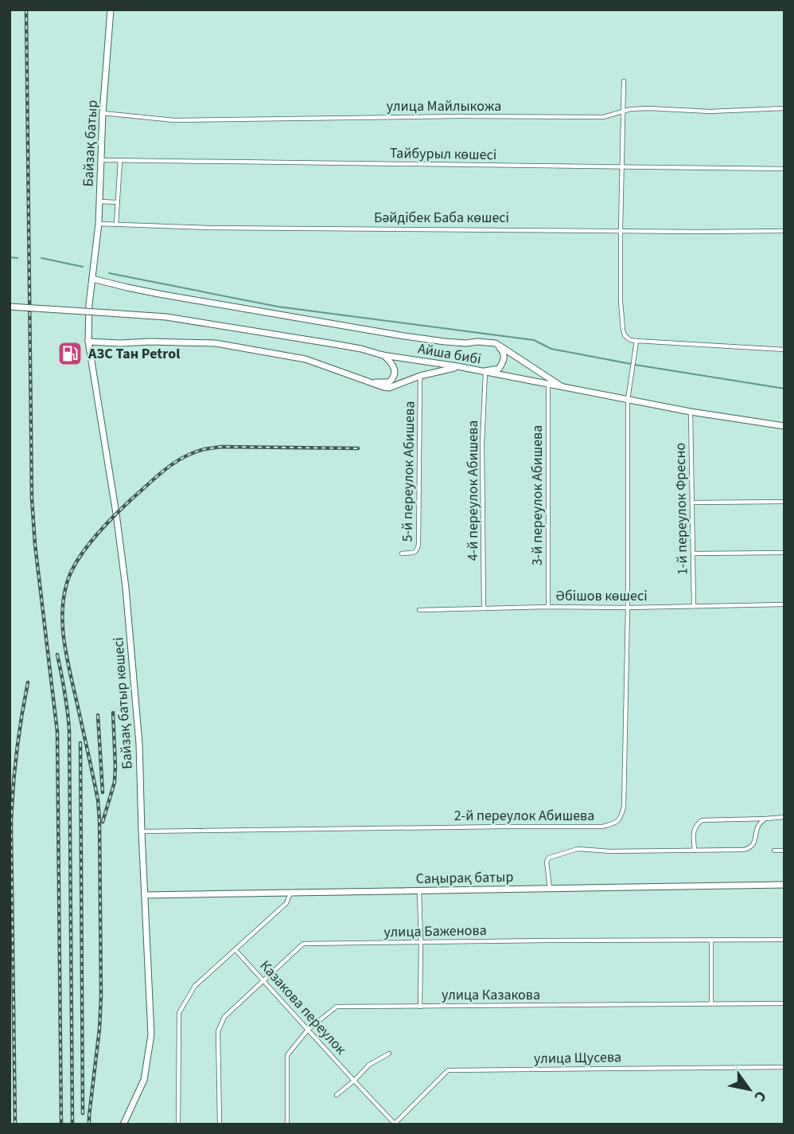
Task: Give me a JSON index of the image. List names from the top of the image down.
{
  "streets": {
    "main road": [
      "Байзақ батыр",
      "Айша бибі",
      "Байзақ батыр көшесі",
      "Саңырақ батыр"
    ],
    "street": [
      "улица Майлыкожа",
      "Тайбурыл көшесі",
      "Бәйдібек Баба көшесі",
      "5-й переулок Абишева",
      "4-й переулок Абишева",
      "3-й переулок Абишева",
      "1-й переулок Фресно",
      "Әбішов көшесі",
      "2-й переулок Абишева",
      "улица Баженова",
      "улица Казакова",
      "Казакова переулок",
      "улица Щусева"
    ]
  },
  "crossings": [
    ["улица Майлыкожа", "Байзақ батыр"],
    ["Байзақ батыр", "Тайбурыл көшесі"],
    ["Байзақ батыр", "Бәйдібек Баба көшесі"],
    ["Байзақ батыр", "Байзақ батыр көшесі"],
    ["Айша бибі", "4-й переулок Абишева"],
    ["Айша бибі", "3-й переулок Абишева"],
    ["Айша бибі", "1-й переулок Фресно"],
    ["Айша бибі", "2-й переулок Абишева"],
    ["4-й переулок Абишева", "Әбішов көшесі"],
    ["3-й переулок Абишева", "Әбішов көшесі"],
    ["1-й переулок Фресно", "Әбішов көшесі"],
    ["Әбішов көшесі", "2-й переулок Абишева"],
    ["Байзақ батыр көшесі", "2-й переулок Абишева"],
    ["Байзақ батыр көшесі", "Саңырақ батыр"],
    ["улица Баженова", "Казакова переулок"],
    ["улица Казакова", "Казакова переулок"],
    ["Казакова переулок", "улица Щусева"]
  ],
  "places": {
    "fuel station": ["АЗС Тан Petrol"]
  },
  "north": "bottom right"
}
